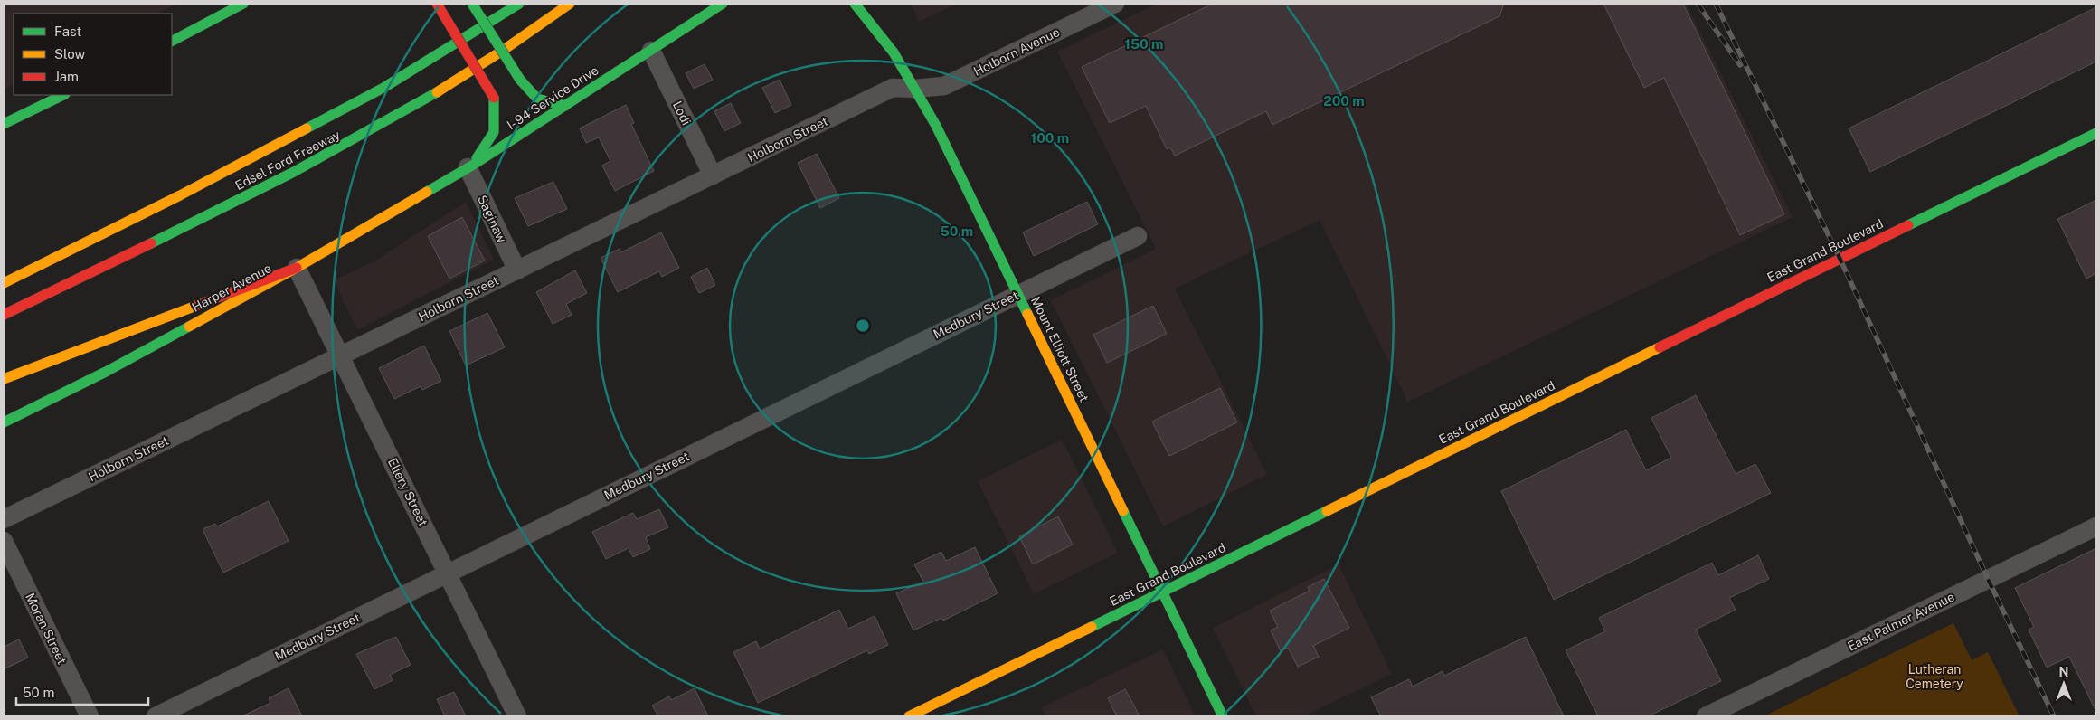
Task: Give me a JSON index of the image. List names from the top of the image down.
{
  "streets": {
    "main road": [
      "I- 94 Service Drive",
      "Edsel Ford Freeway",
      "East Grand Boulevard",
      "Harper Avenue",
      "Mount Elliott Street"
    ],
    "street": [
      "Holborn Avenue",
      "Lodi",
      "Holborn Street",
      "Saginaw",
      "Medbury Street",
      "Ellery Street",
      "East Palmer Avenue",
      "Moran Street"
    ]
  },
  "crossings": [
    ["Holborn Avenue", "Holborn Street"],
    ["Holborn Avenue", "Mount Elliott Street"],
    ["I- 94 Service Drive", "Lodi"],
    ["I- 94 Service Drive", "Saginaw"],
    ["I- 94 Service Drive", "Harper Avenue"],
    ["Lodi", "Holborn Street"],
    ["Holborn Street", "Saginaw"],
    ["Holborn Street", "Mount Elliott Street"],
    ["Holborn Street", "Ellery Street"],
    ["Saginaw", "Harper Avenue"],
    ["East Grand Boulevard", "Mount Elliott Street"],
    ["Harper Avenue", "Ellery Street"],
    ["Medbury Street", "Mount Elliott Street"],
    ["Medbury Street", "Ellery Street"]
  ],
  "parks": ["Lutheran Cemetery"],
  "legend": ["Fast", "Slow", "Jam"],
  "scale_bar": "50 m",
  "north": "top",
  "rings": [
    "150 m",
    "200 m",
    "100 m",
    "50 m"
  ]
}
